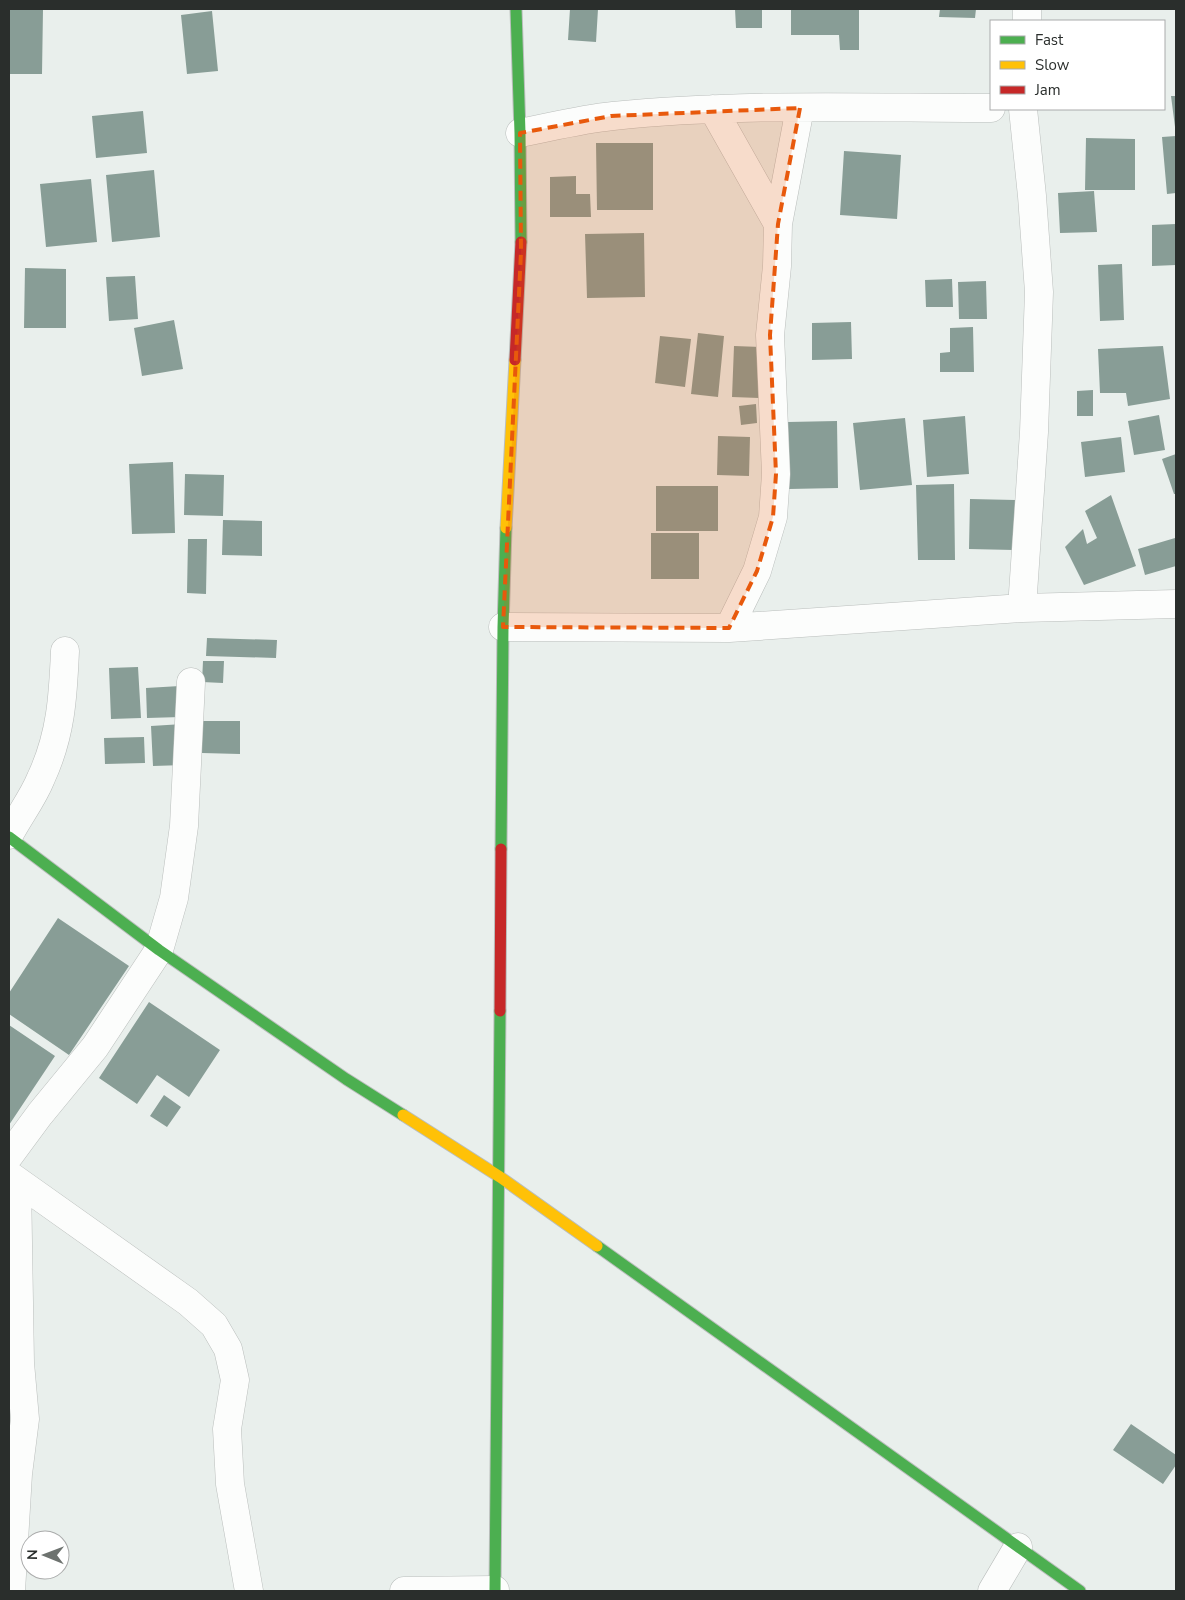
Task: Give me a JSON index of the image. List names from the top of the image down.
{
  "legend": ["Fast", "Slow", "Jam"],
  "north": "left"
}
